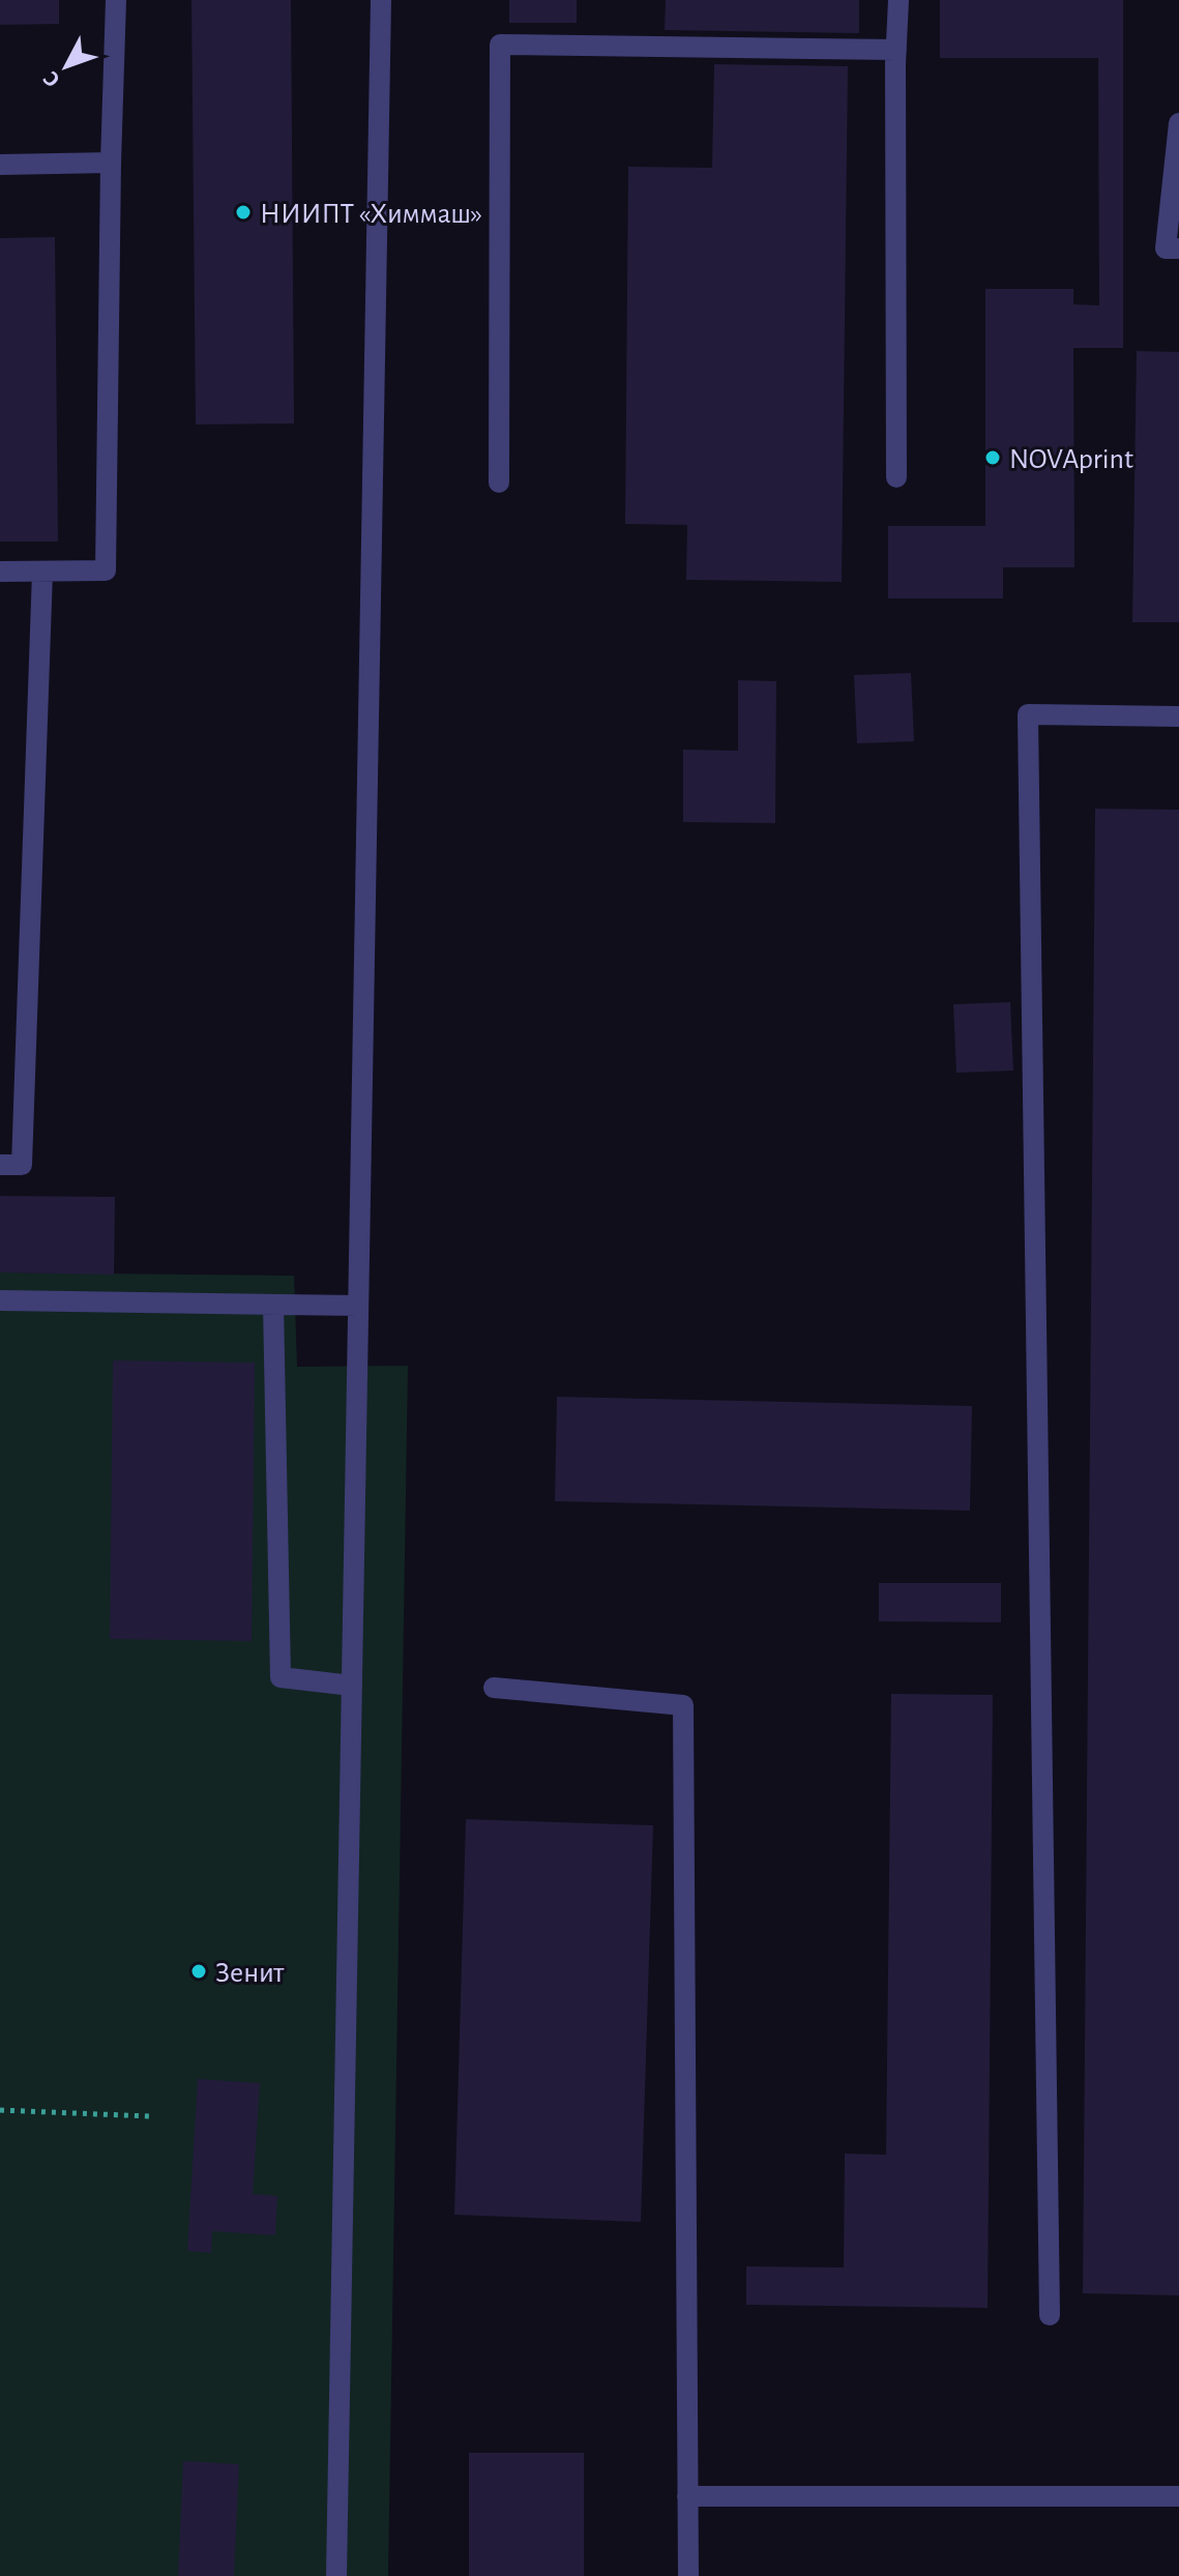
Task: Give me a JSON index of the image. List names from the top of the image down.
{
  "places": ["НИИПТ «Химмаш»", "NOVAprint", "Зенит"],
  "north": "bottom left"
}
